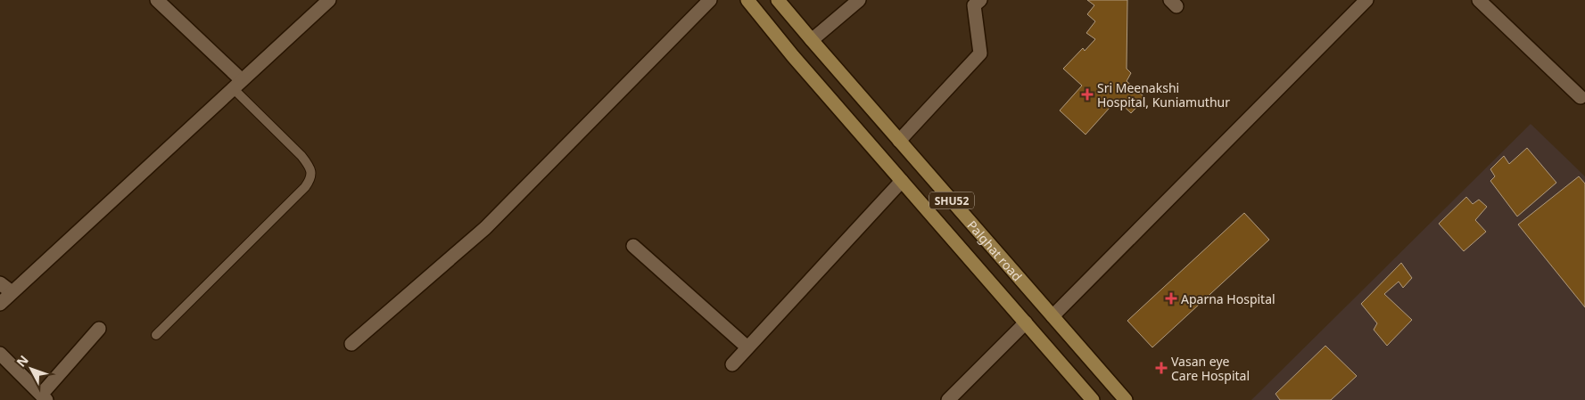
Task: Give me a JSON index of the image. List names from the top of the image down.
{
  "streets": {
    "main road": ["SHU52", "Palghat road"]
  },
  "places": {
    "health": ["Sri Meenakshi Hospital, Kuniamuthur", "Aparna Hospital", "Vasan eye Care Hospital"]
  },
  "north": "top left"
}
